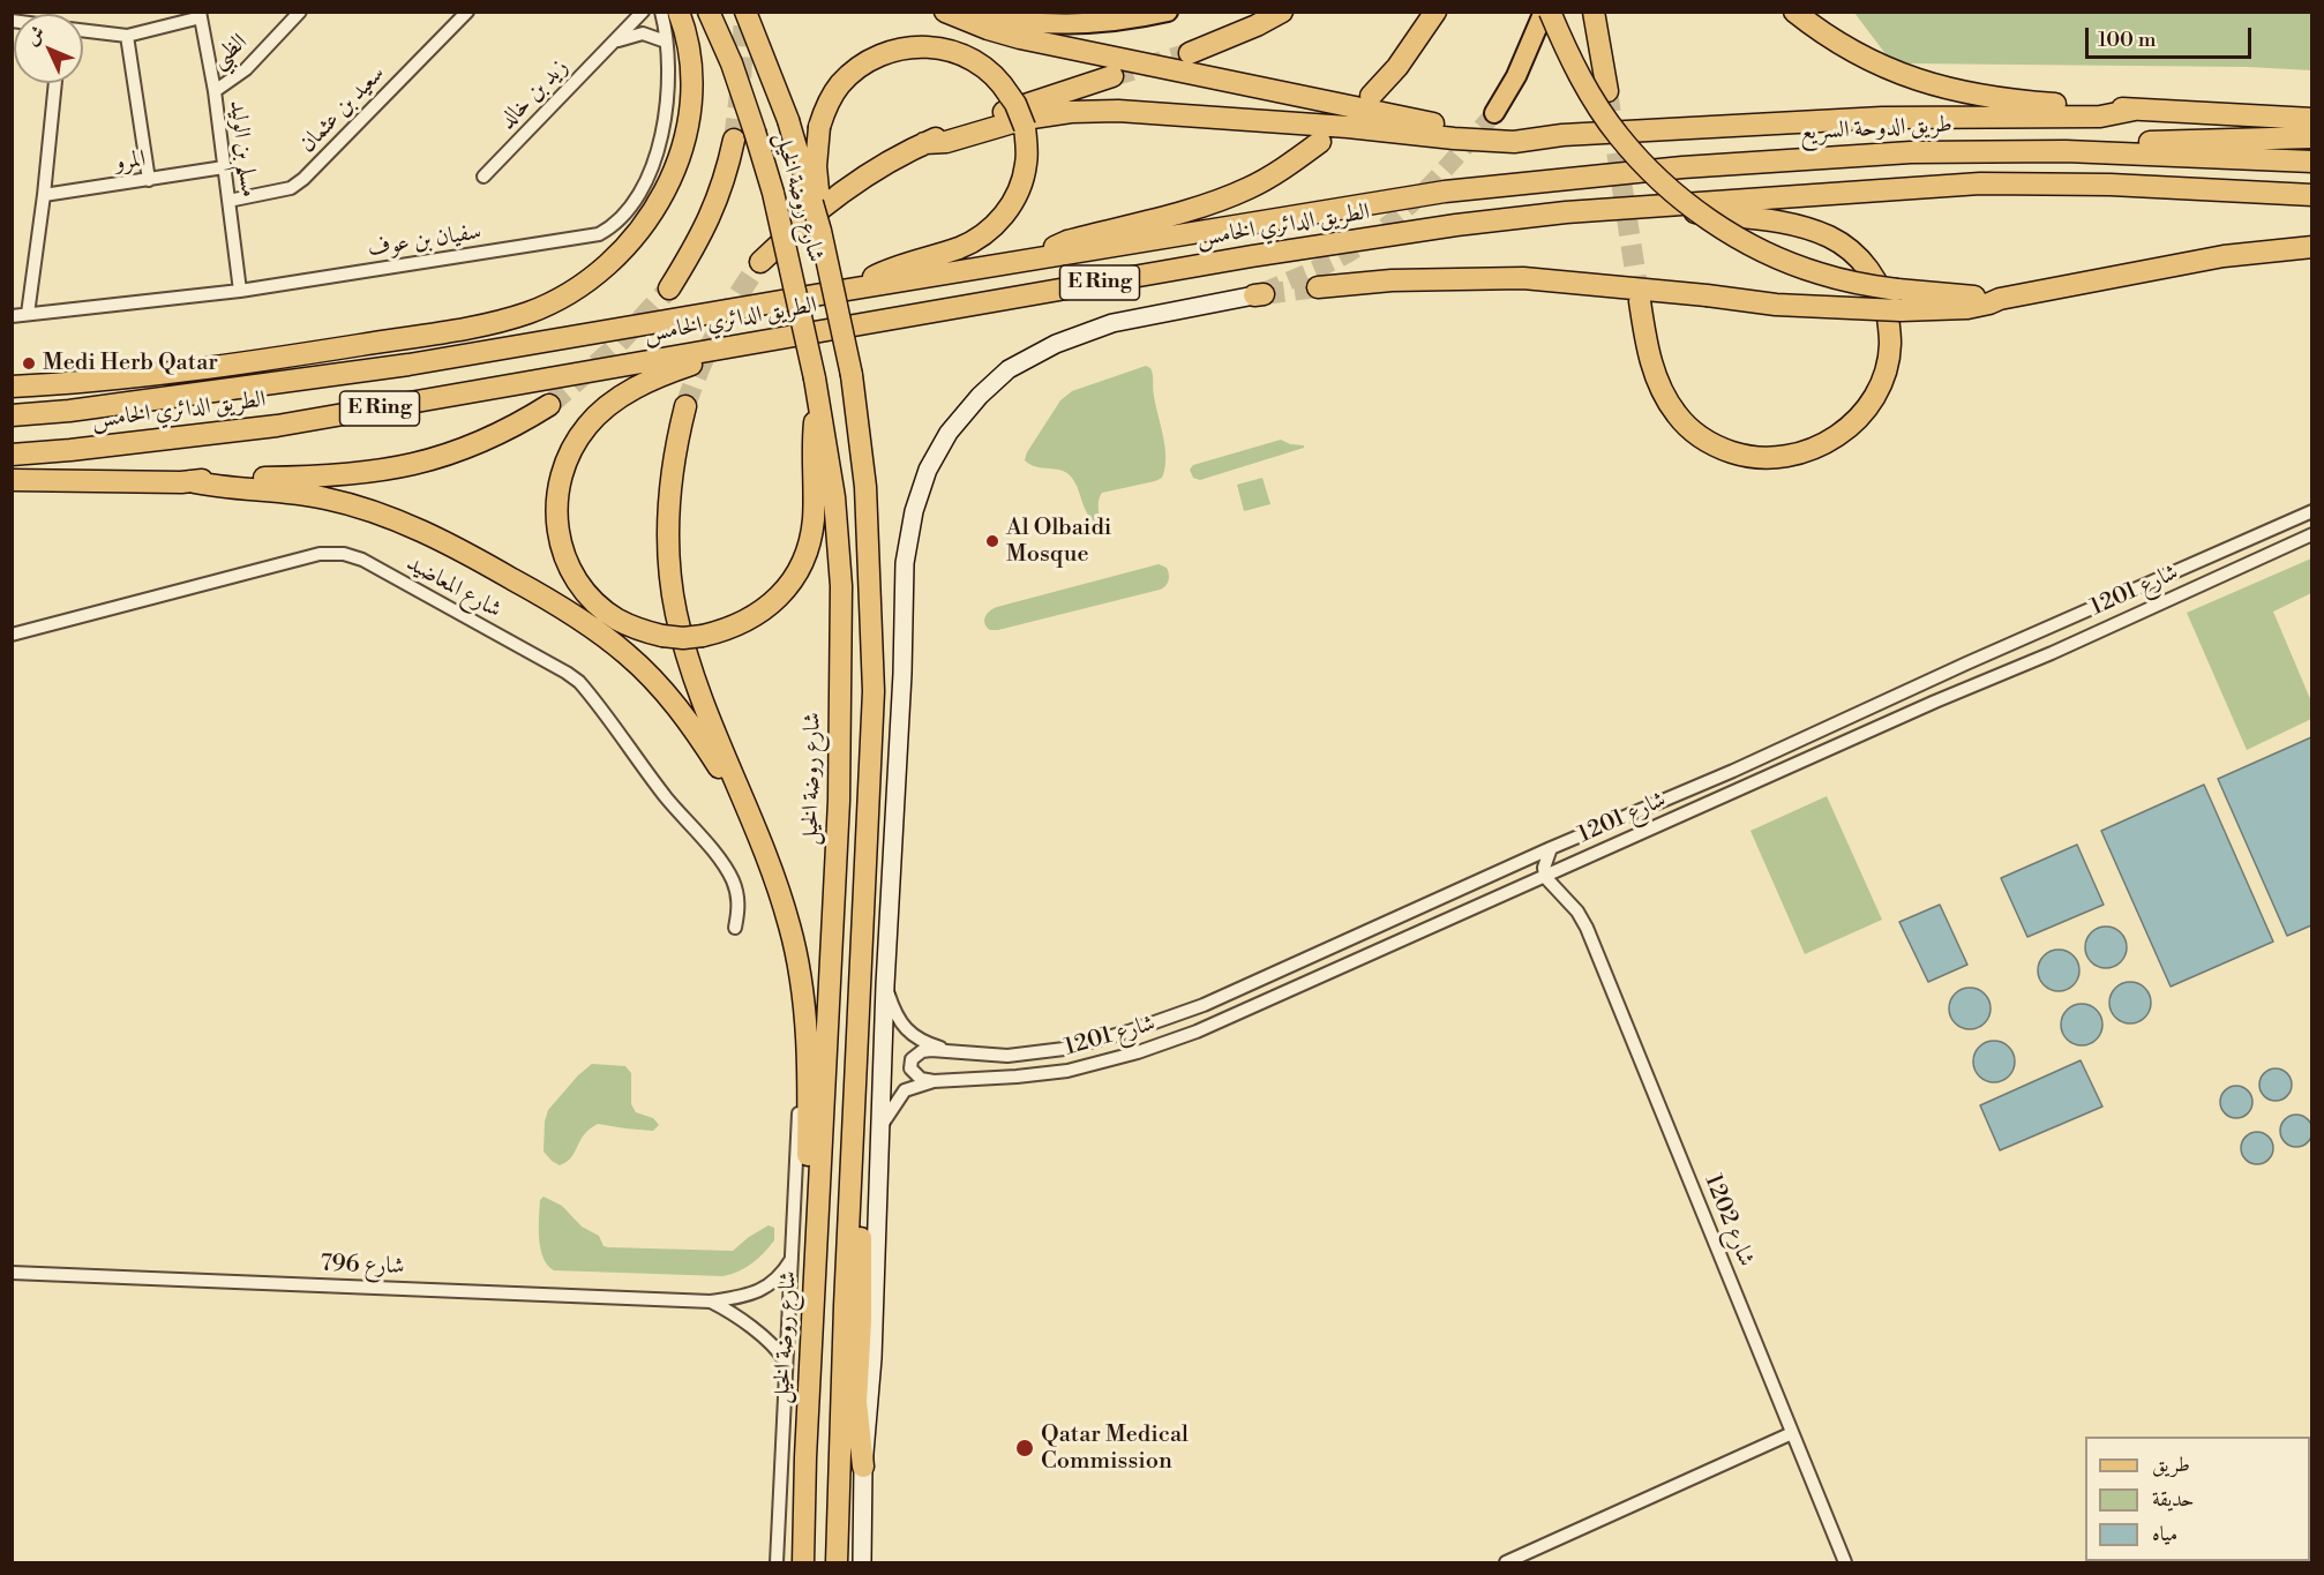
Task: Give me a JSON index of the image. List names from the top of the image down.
{
  "streets": {
    "highway": [
      "طريق الدوحة السريع",
      "شارع روضة الخيل",
      "الطريق الدائري الخامس",
      "E Ring"
    ],
    "street": [
      "الظبي",
      "زيد بن خالد",
      "سعيد بن عثمان",
      "مسلم بن الوليد",
      "المرو",
      "سفيان بن عوف",
      "شارع المعاضيد",
      "شارع 1201",
      "شارع 1202",
      "شارع 796"
    ]
  },
  "crossings": [
    ["الظبي", "مسلم بن الوليد"],
    ["سعيد بن عثمان", "مسلم بن الوليد"],
    ["طريق الدوحة السريع", "الطريق الدائري الخامس"],
    ["مسلم بن الوليد", "المرو"],
    ["مسلم بن الوليد", "سفيان بن عوف"],
    ["شارع روضة الخيل", "شارع 796"],
    ["شارع 1201", "شارع 1202"]
  ],
  "places": ["Medi Herb Qatar", "Al Olbaidi Mosque", "Qatar Medical Commission"],
  "legend": ["طريق", "حديقة", "مياه"],
  "scale_bar": "100 m",
  "north": "top left"
}
